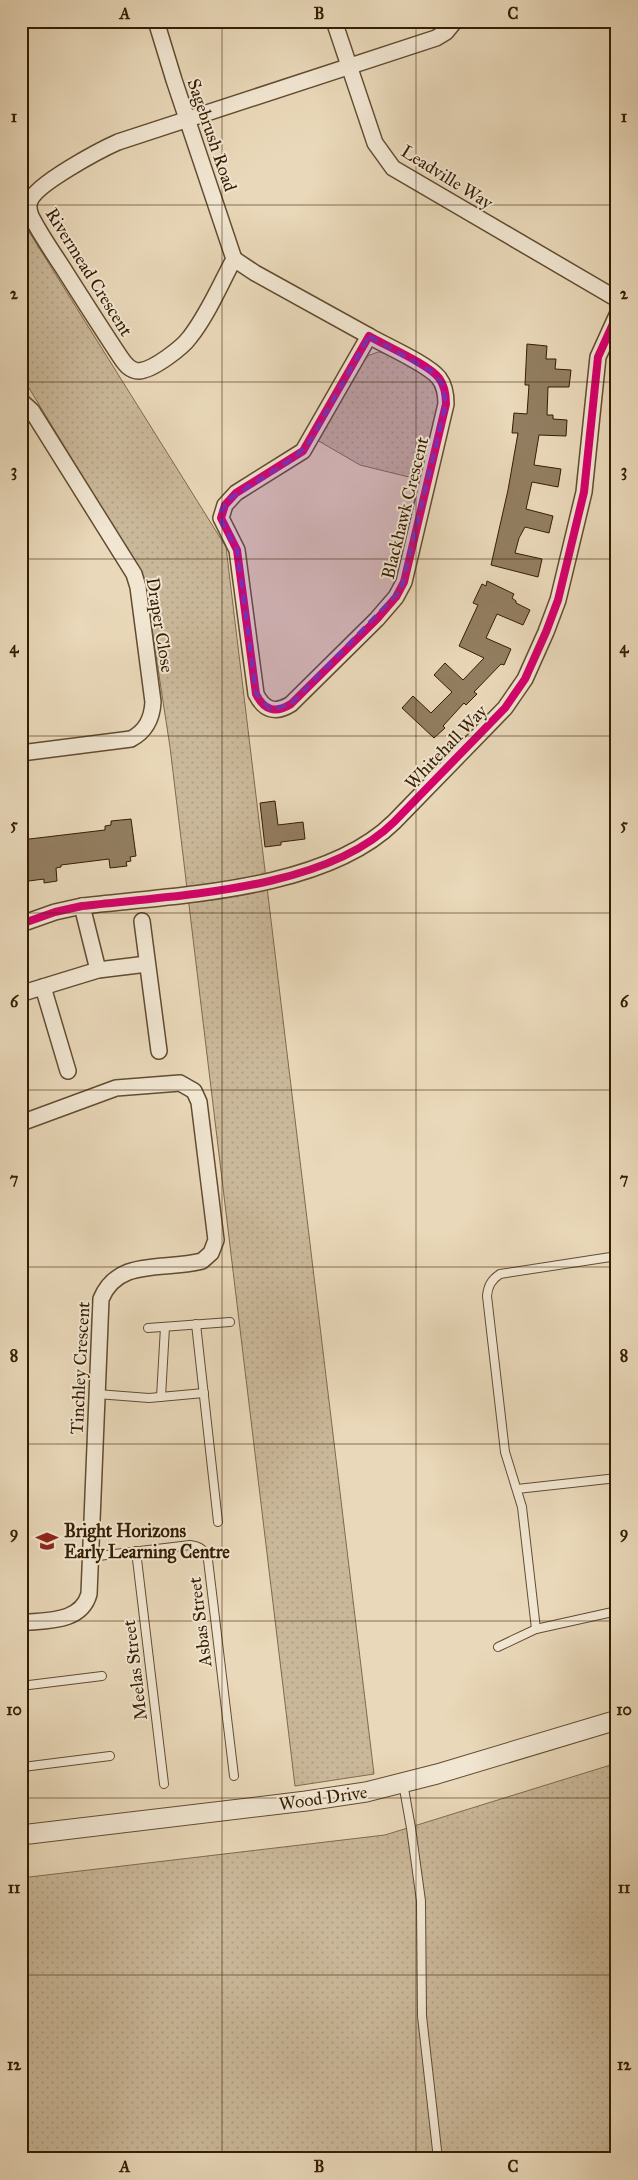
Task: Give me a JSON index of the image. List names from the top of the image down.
{
  "streets": {
    "street": [
      "Sagebrush Road",
      "Leadville Way",
      "Rivermead Crescent",
      "Blackhawk Crescent",
      "Draper Close",
      "Whitehall Way",
      "Tinchley Crescent",
      "Wood Drive"
    ],
    "lane": ["Asbas Street", "Meelas Street"]
  },
  "crossings": [
    ["Sagebrush Road", "Rivermead Crescent"],
    ["Sagebrush Road", "Blackhawk Crescent"],
    ["Leadville Way", "Rivermead Crescent"],
    ["Rivermead Crescent", "Blackhawk Crescent"],
    ["Tinchley Crescent", "Asbas Street"],
    ["Asbas Street", "Meelas Street"]
  ],
  "places": {
    "school or university": ["Bright Horizons Early Learning Centre"]
  },
  "grid": {
    "columns": ["A", "B", "C"],
    "rows": [
      "1",
      "2",
      "3",
      "4",
      "5",
      "6",
      "7",
      "8",
      "9",
      "10",
      "11",
      "12"
    ]
  }
}
